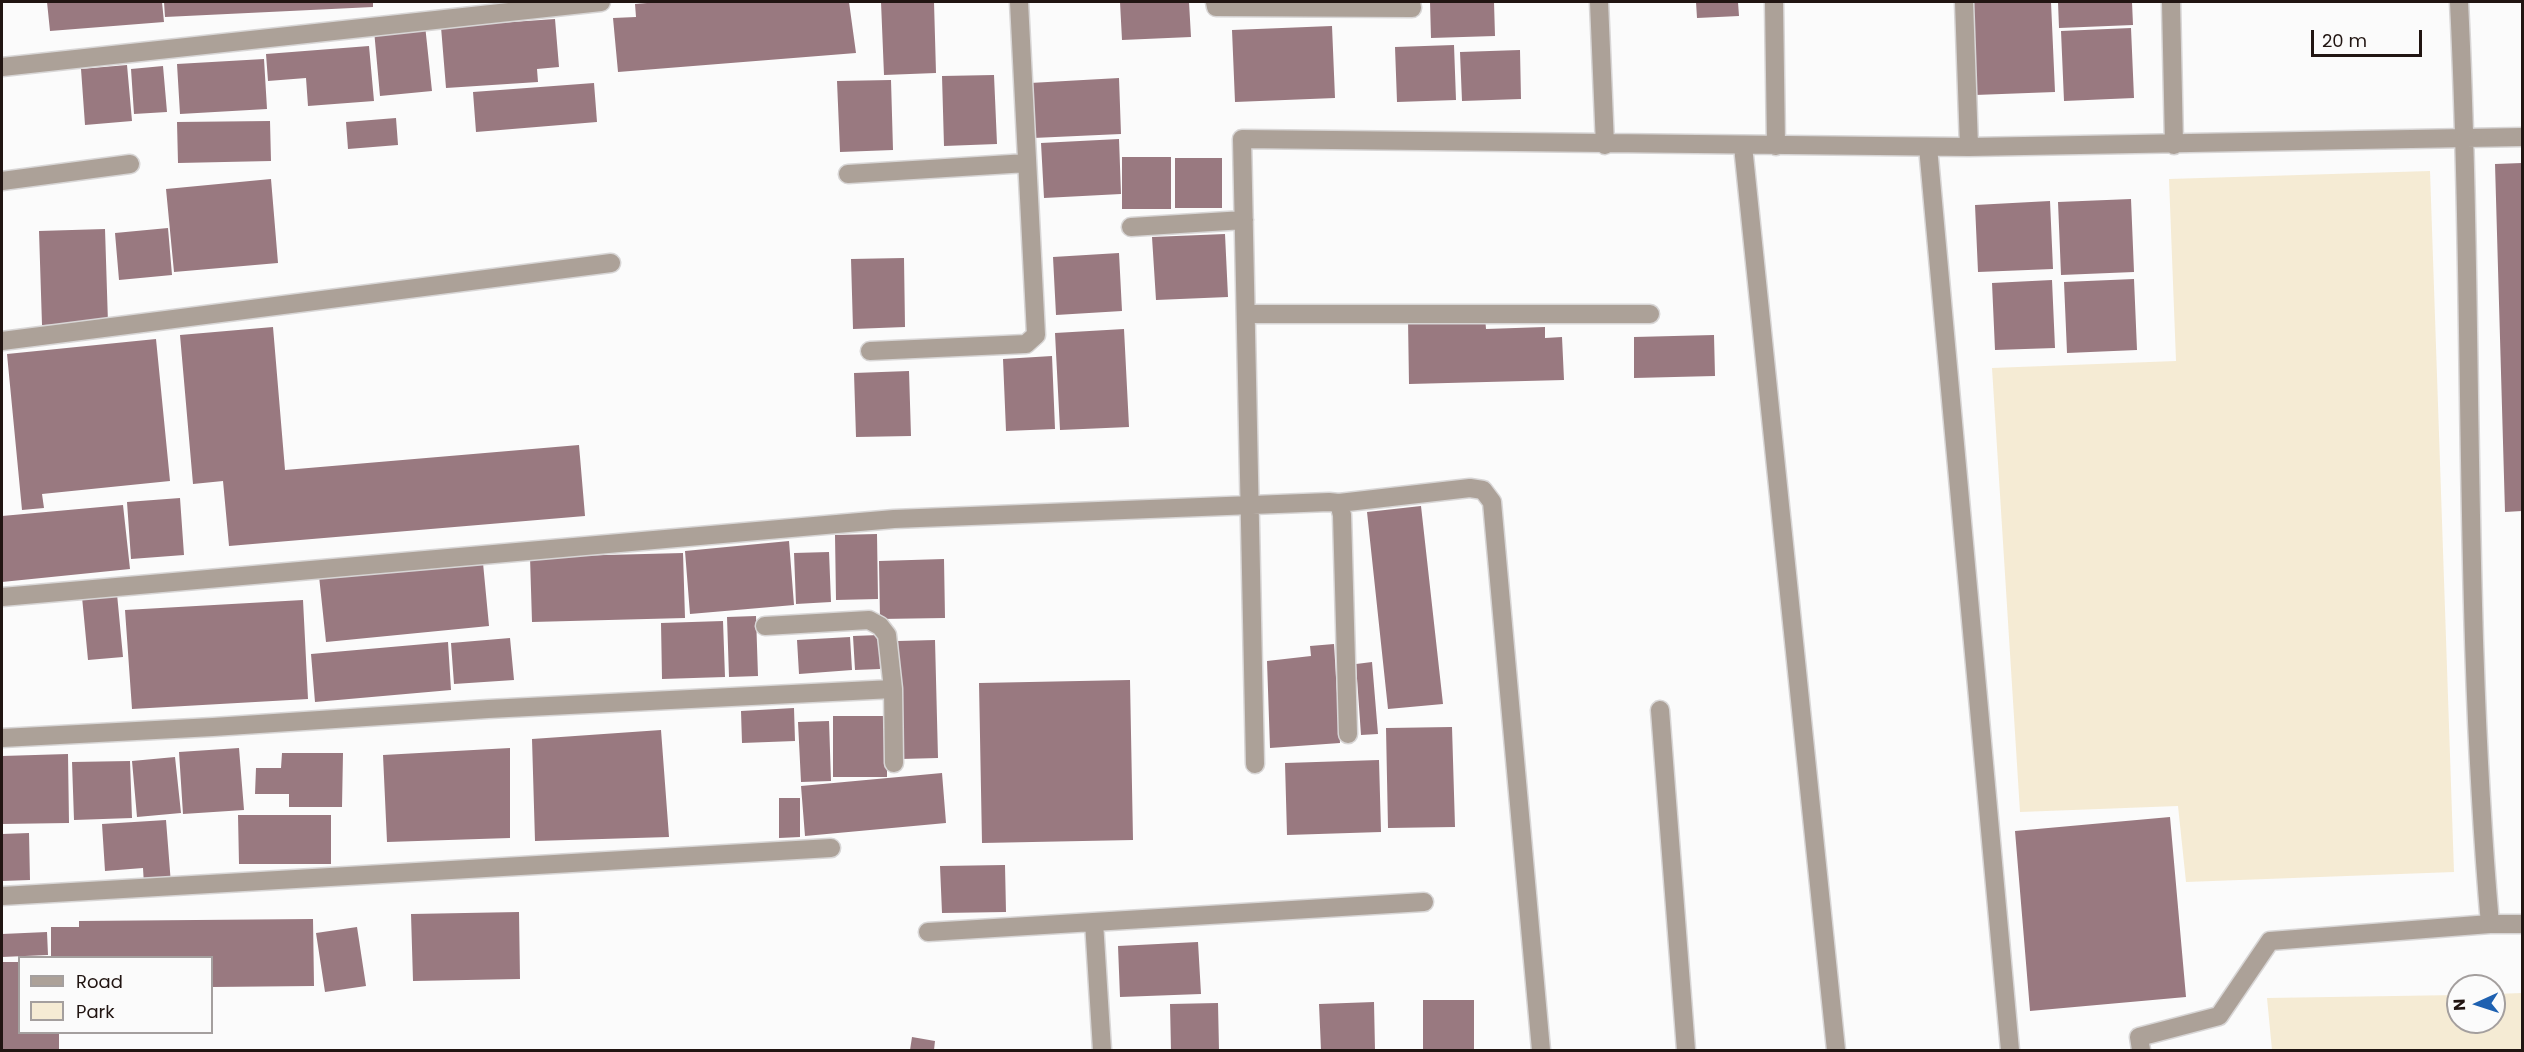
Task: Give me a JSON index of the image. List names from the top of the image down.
{
  "legend": ["Road", "Park"],
  "scale_bar": "20 m",
  "north": "left"
}
